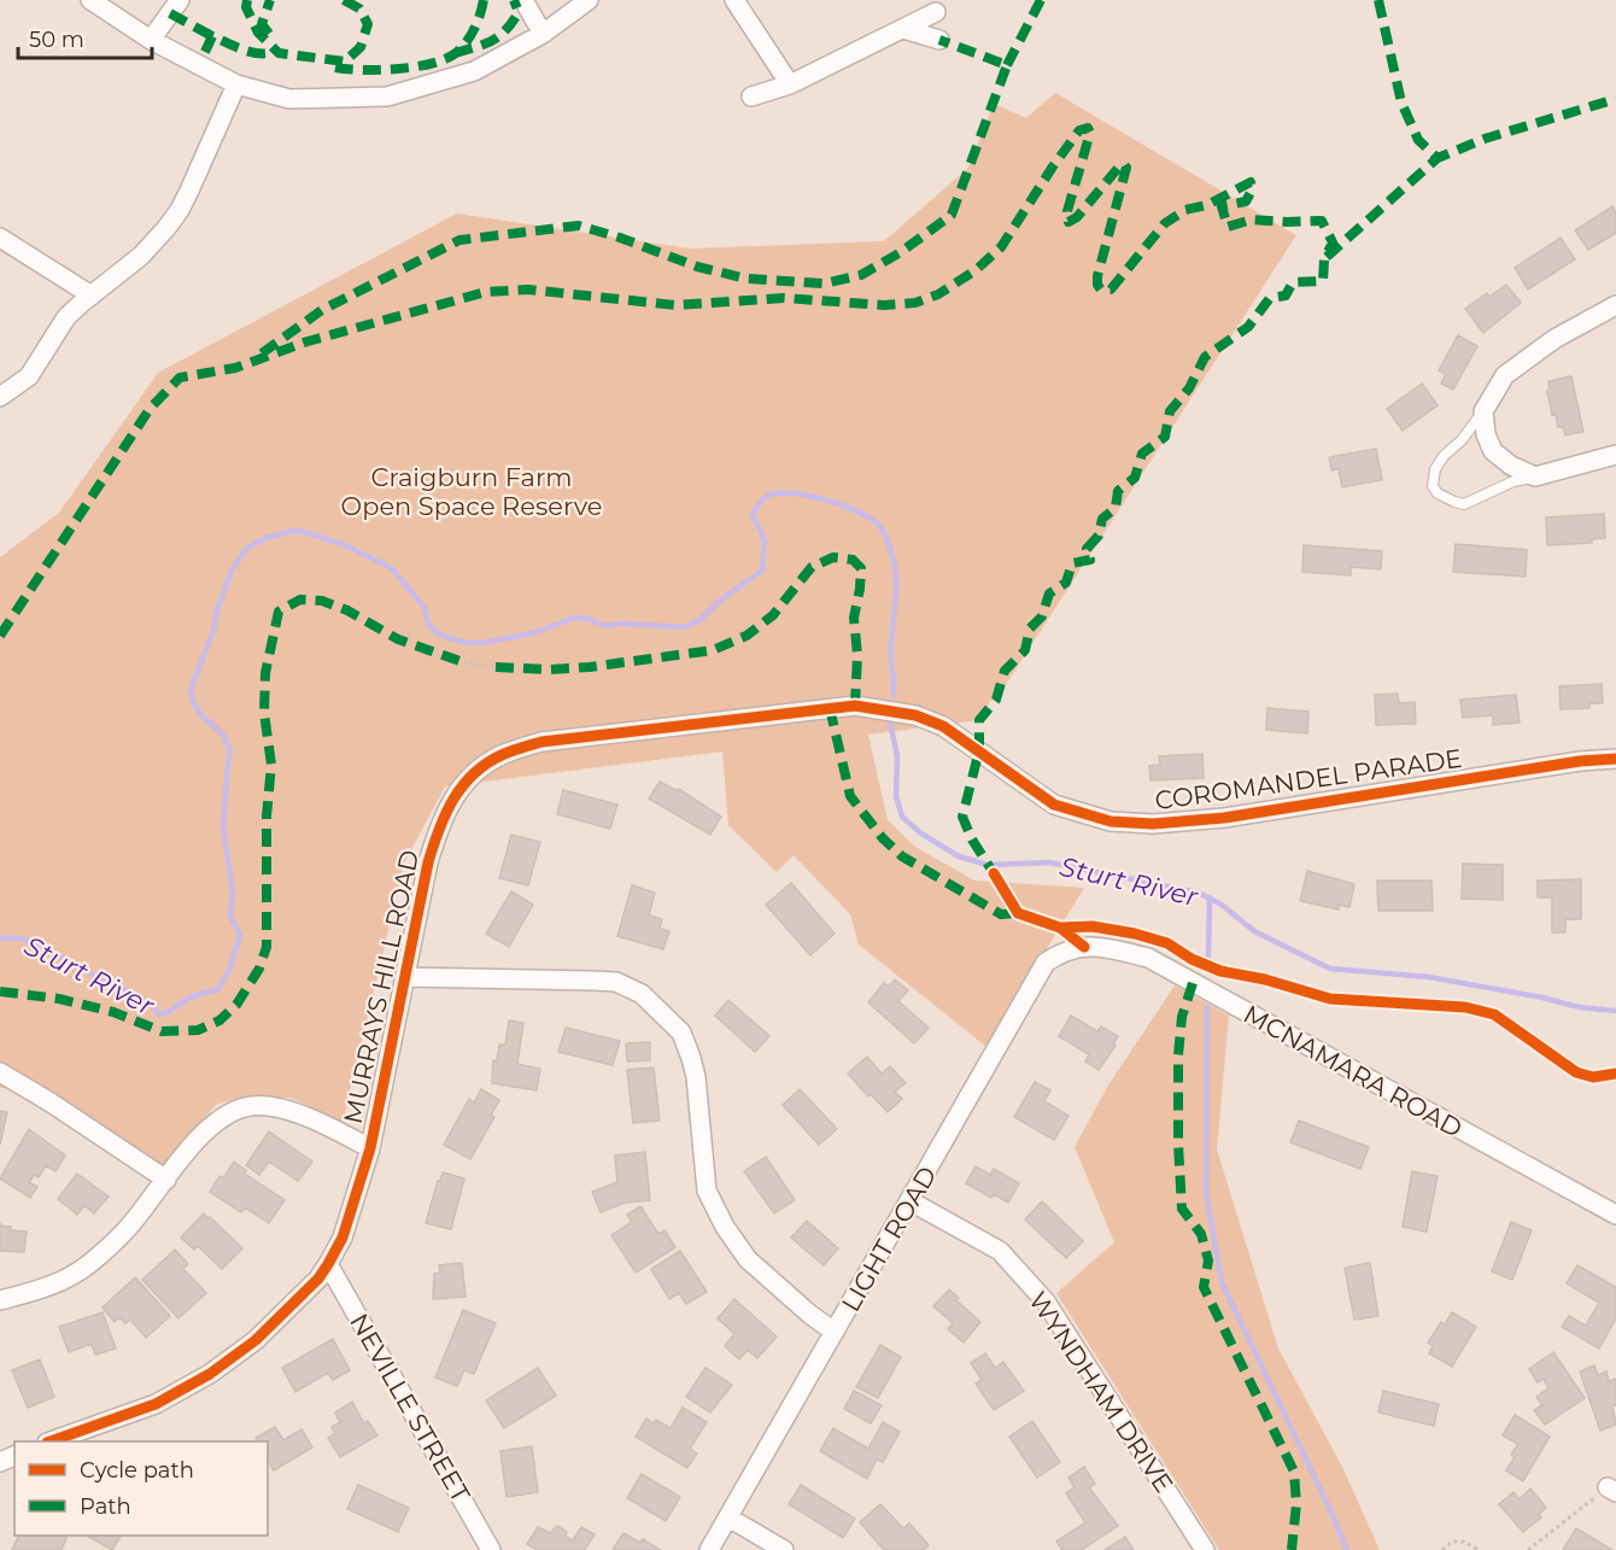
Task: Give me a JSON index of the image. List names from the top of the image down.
{
  "streets": {
    "street": [
      "COROMANDEL PARADE",
      "MURRAYS HILL ROAD",
      "MCNAMARA ROAD",
      "LIGHT ROAD",
      "WYNDHAM DRIVE",
      "NEVILLE STREET"
    ]
  },
  "crossings": [
    ["COROMANDEL PARADE", "MURRAYS HILL ROAD"],
    ["MURRAYS HILL ROAD", "NEVILLE STREET"],
    ["MCNAMARA ROAD", "LIGHT ROAD"],
    ["LIGHT ROAD", "WYNDHAM DRIVE"]
  ],
  "water": ["Sturt River"],
  "parks": ["Craigburn Farm Open Space Reserve"],
  "legend": ["Cycle path", "Path"],
  "scale_bar": "50 m"
}
